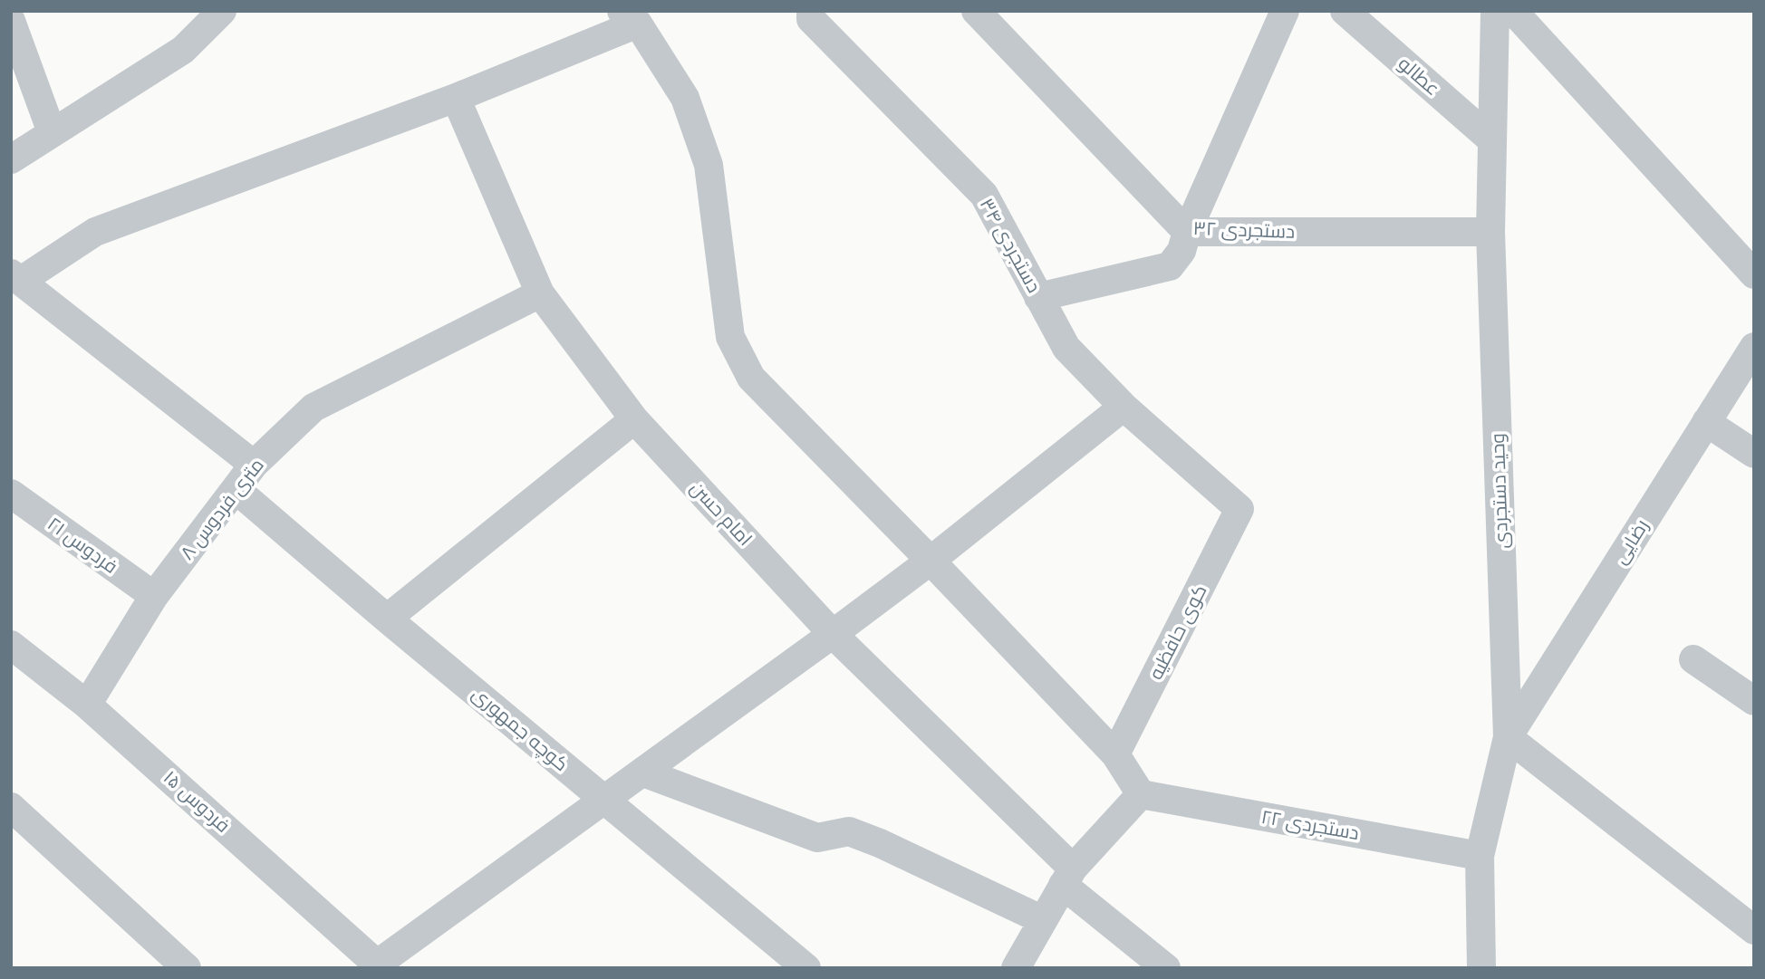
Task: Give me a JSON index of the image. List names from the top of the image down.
{
  "streets": {
    "street": [
      "عطالو",
      "دستجردی ۳۲",
      "دستجردی ۳۴",
      "وحید دستجردی",
      "۸ متری فردوس",
      "امام حسن",
      "رضایی",
      "فردوس ۲۱",
      "کوی حافظیه",
      "کوچه جمهوری",
      "فردوس ۱۵",
      "دستجردی ۲۲"
    ]
  },
  "crossings": [
    ["عطالو", "وحید دستجردی"],
    ["دستجردی ۳۲", "وحید دستجردی"],
    ["دستجردی ۳۴", "کوی حافظیه"],
    ["وحید دستجردی", "رضایی"],
    ["وحید دستجردی", "دستجردی ۲۲"],
    ["۸ متری فردوس", "امام حسن"],
    ["۸ متری فردوس", "فردوس ۲۱"],
    ["۸ متری فردوس", "کوچه جمهوری"],
    ["۸ متری فردوس", "فردوس ۱۵"]
  ]
}
